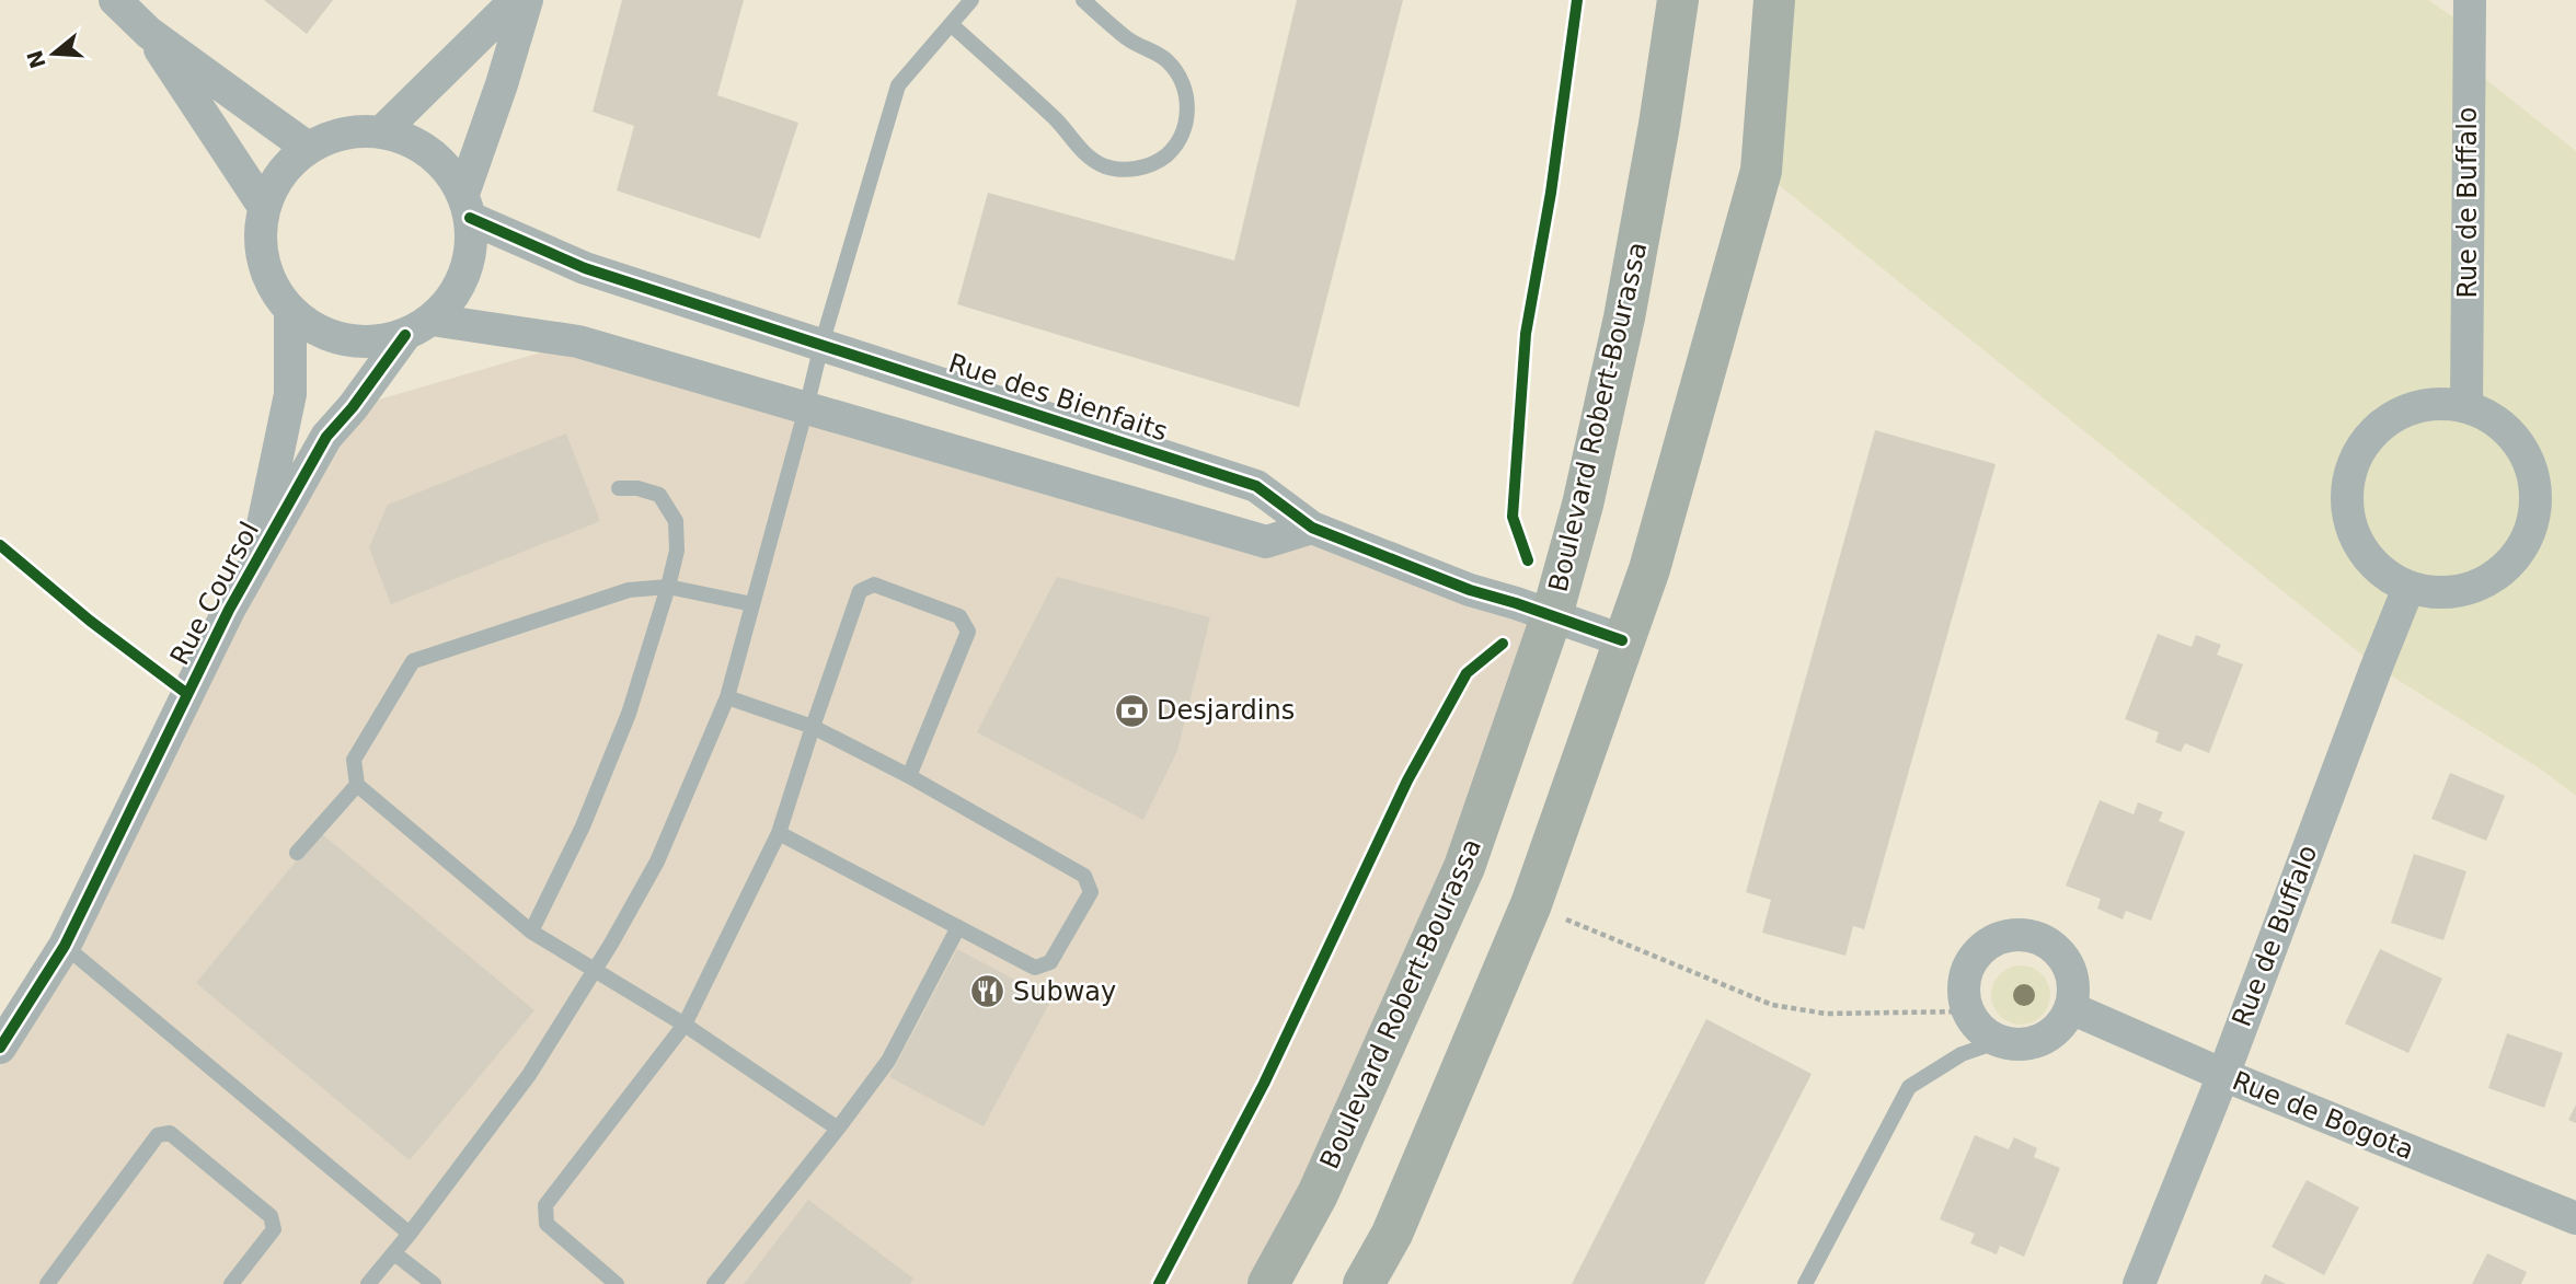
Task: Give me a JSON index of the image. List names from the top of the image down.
{
  "streets": {
    "highway": ["Boulevard Robert-Bourassa"],
    "street": [
      "Rue de Buffalo",
      "Rue des Bienfaits",
      "Rue Coursol",
      "Rue de Bogota"
    ]
  },
  "crossings": [
    ["Rue de Buffalo", "Rue de Bogota"],
    ["Rue des Bienfaits", "Boulevard Robert-Bourassa"],
    ["Rue des Bienfaits", "Rue Coursol"]
  ],
  "places": {
    "bank": ["Desjardins"],
    "restaurant": ["Subway"]
  },
  "north": "left"
}
